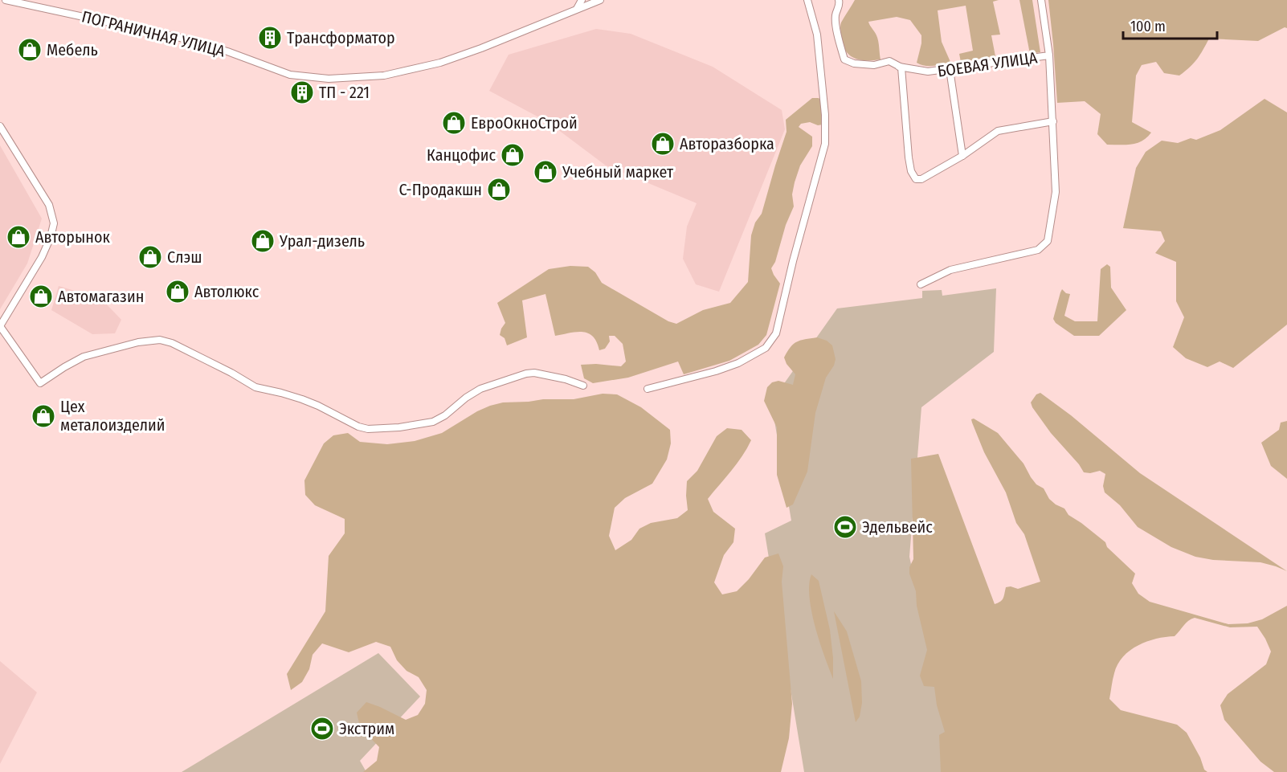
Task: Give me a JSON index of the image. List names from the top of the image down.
{
  "streets": {
    "street": ["ПОГРАНИЧНАЯ УЛИЦА", "БОЕВАЯ УЛИЦА"]
  },
  "places": {
    "building": ["Трансформатор", "ТП - 221"],
    "shop": [
      "Мебель",
      "ЕвроОкноСтрой",
      "Авторазборка",
      "Канцофис",
      "Учебный маркет",
      "С-Продакшн",
      "Авторынок",
      "Урал-дизель",
      "Слэш",
      "Автолюкс",
      "Автомагазин",
      "Цех металоизделий"
    ],
    "sports": ["Эдельвейс", "Экстрим"]
  },
  "scale_bar": "100 m"
}
